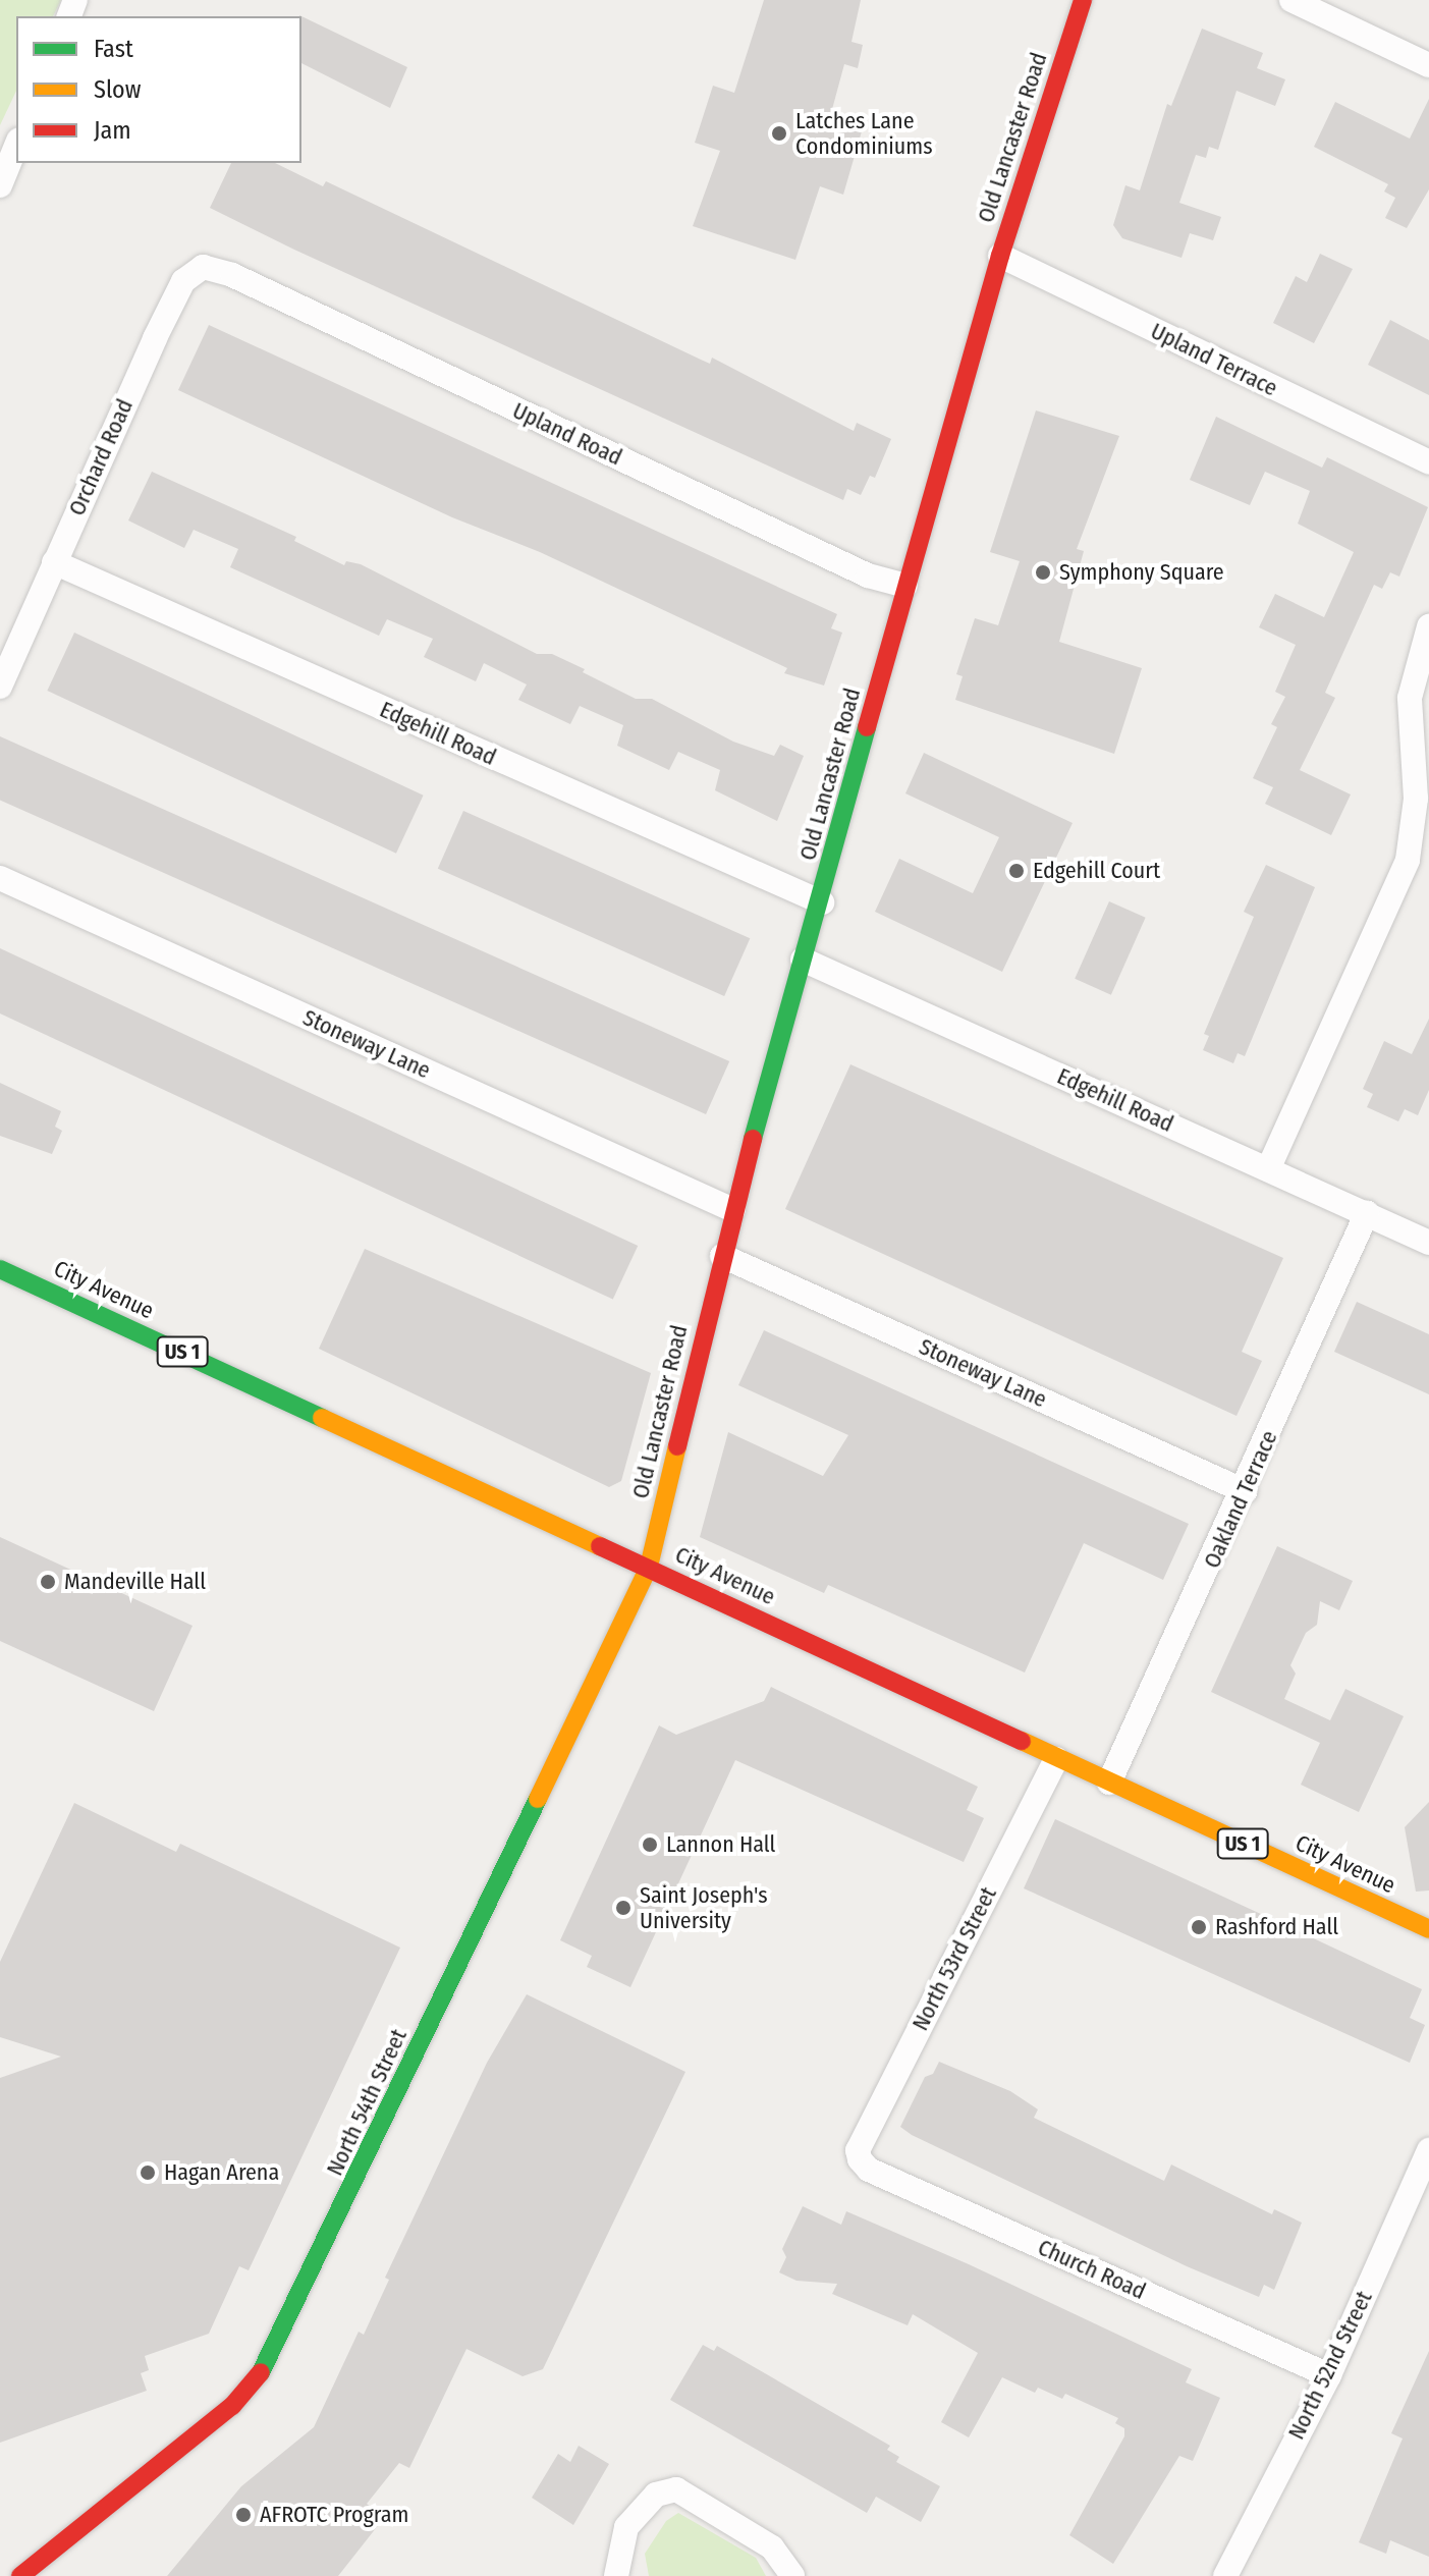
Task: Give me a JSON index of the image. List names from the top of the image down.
{
  "streets": {
    "main road": [
      "Old Lancaster Road",
      "City Avenue",
      "US 1",
      "North 54th Street"
    ],
    "street": [
      "Upland Terrace",
      "Upland Road",
      "Orchard Road",
      "Edgehill Road",
      "Stoneway Lane",
      "Oakland Terrace",
      "North 53rd Street",
      "Church Road",
      "North 52nd Street"
    ]
  },
  "crossings": [
    ["Old Lancaster Road", "Upland Terrace"],
    ["Old Lancaster Road", "Upland Road"],
    ["Old Lancaster Road", "Edgehill Road"],
    ["Old Lancaster Road", "Stoneway Lane"],
    ["Old Lancaster Road", "City Avenue"],
    ["Old Lancaster Road", "North 54th Street"],
    ["Upland Road", "Orchard Road"],
    ["Orchard Road", "Edgehill Road"],
    ["Edgehill Road", "Oakland Terrace"],
    ["Stoneway Lane", "Oakland Terrace"],
    ["City Avenue", "Oakland Terrace"],
    ["City Avenue", "North 53rd Street"],
    ["City Avenue", "North 54th Street"],
    ["North 53rd Street", "Church Road"],
    ["Church Road", "North 52nd Street"]
  ],
  "places": [
    "Latches Lane Condominiums",
    "Symphony Square",
    "Edgehill Court",
    "Mandeville Hall",
    "Lannon Hall",
    "Saint Joseph's University",
    "Rashford Hall",
    "Hagan Arena",
    "AFROTC Program"
  ],
  "legend": ["Fast", "Slow", "Jam"]
}
